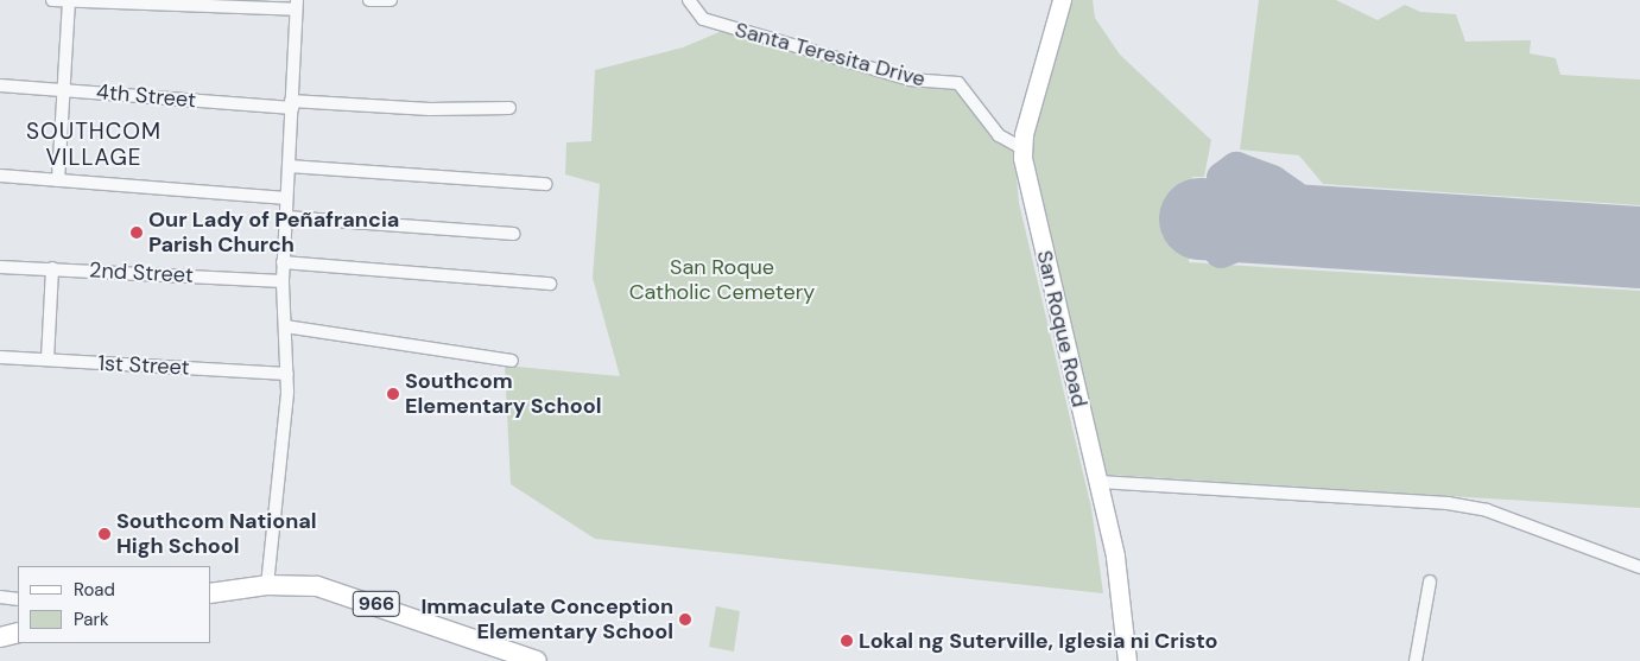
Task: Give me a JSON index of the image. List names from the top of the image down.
{
  "streets": {
    "main road": ["San Roque Road", "966"],
    "street": [
      "Santa Teresita Drive",
      "4th Street",
      "2nd Street",
      "1st Street"
    ]
  },
  "crossings": [
    ["Santa Teresita Drive", "San Roque Road"]
  ],
  "districts": ["SOUTHCOM VILLAGE"],
  "parks": ["San Roque Catholic Cemetery"],
  "places": [
    "Our Lady of Peñafrancia Parish Church",
    "Southcom Elementary School",
    "Southcom National High School",
    "Immaculate Conception Elementary School",
    "Lokal ng Suterville, Iglesia ni Cristo"
  ],
  "legend": ["Road", "Park"]
}
